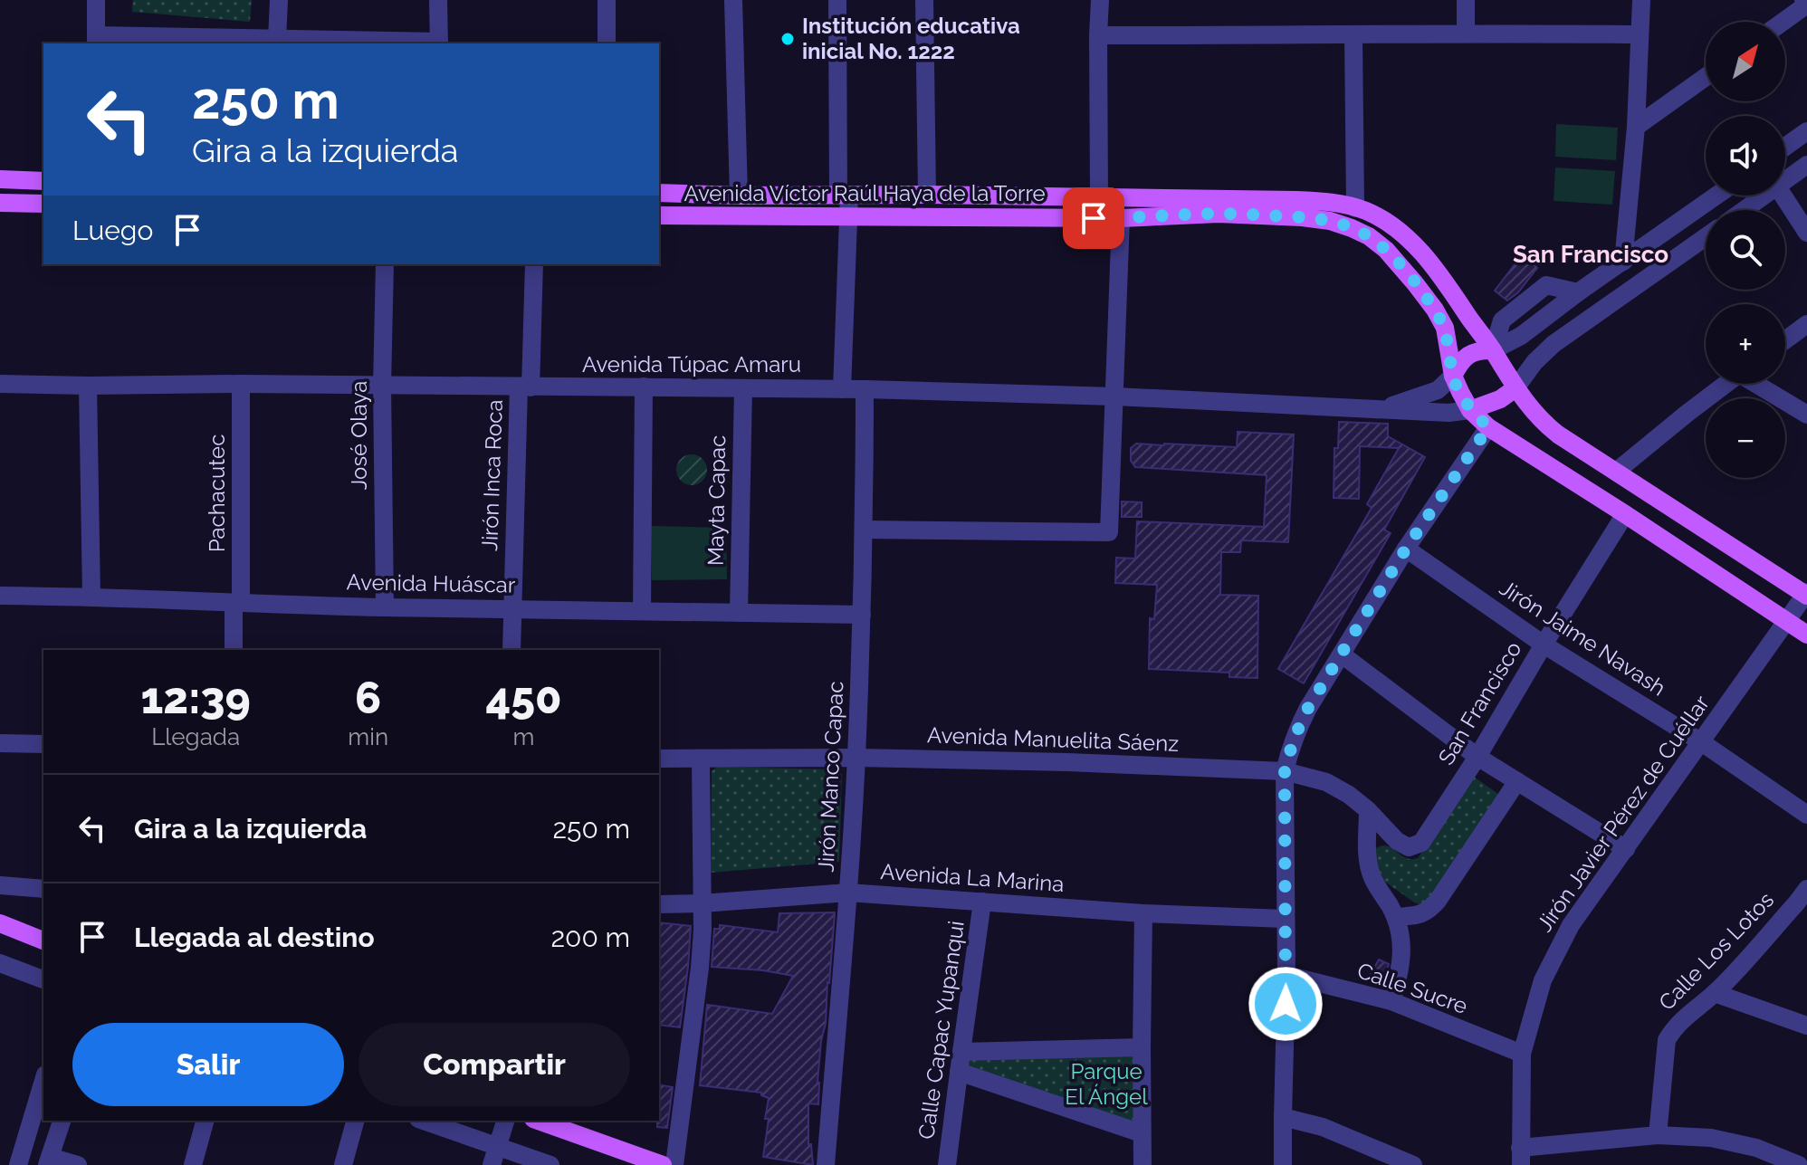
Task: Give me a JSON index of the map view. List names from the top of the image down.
{
  "streets": {
    "main road": ["Avenida Víctor Raúl Haya de la Torre"],
    "street": [
      "Avenida Túpac Amaru",
      "José Olaya",
      "Jirón Inca Roca",
      "Pachacutec",
      "Mayta Capac",
      "Avenida Huáscar",
      "Jirón Jaime Navash",
      "San Francisco",
      "Avenida Manuelita Sáenz",
      "Jirón Manco Capac",
      "Jirón Javier Pérez de Cuéllar",
      "Avenida La Marina",
      "Calle Los Lotos",
      "Calle Sucre",
      "Calle Capac Yupanqui"
    ]
  },
  "crossings": [
    ["Avenida Víctor Raúl Haya de la Torre", "Avenida Túpac Amaru"],
    ["Avenida Víctor Raúl Haya de la Torre", "San Francisco"],
    ["Avenida Víctor Raúl Haya de la Torre", "Jirón Javier Pérez de Cuéllar"],
    ["Avenida Túpac Amaru", "José Olaya"],
    ["Avenida Túpac Amaru", "Jirón Inca Roca"],
    ["Avenida Túpac Amaru", "Pachacutec"],
    ["Avenida Túpac Amaru", "Mayta Capac"],
    ["Avenida Túpac Amaru", "Jirón Manco Capac"],
    ["José Olaya", "Avenida Huáscar"],
    ["Jirón Inca Roca", "Avenida Huáscar"],
    ["Pachacutec", "Avenida Huáscar"],
    ["Mayta Capac", "Avenida Huáscar"],
    ["Avenida Huáscar", "Jirón Manco Capac"],
    ["Jirón Jaime Navash", "San Francisco"],
    ["Jirón Jaime Navash", "Jirón Javier Pérez de Cuéllar"],
    ["San Francisco", "Avenida Manuelita Sáenz"],
    ["Avenida Manuelita Sáenz", "Jirón Manco Capac"],
    ["Jirón Manco Capac", "Avenida La Marina"],
    ["Jirón Javier Pérez de Cuéllar", "Calle Sucre"],
    ["Avenida La Marina", "Calle Capac Yupanqui"]
  ],
  "districts": ["San Francisco"],
  "parks": ["Parque El Ángel"],
  "places": ["Institución educativa inicial No. 1222"],
  "north": "top right",
  "page": {
    "map_buttons": ["+", "−"],
    "turn": ["250 m", "Gira a la izquierda"],
    "then": "Luego",
    "eta": [
      "12:39",
      "Llegada",
      "6",
      "min",
      "450",
      "m"
    ],
    "list": [
      {
        "name": "Gira a la izquierda",
        "value": "250 m"
      },
      {
        "name": "Llegada al destino",
        "value": "200 m"
      }
    ],
    "buttons": ["Salir", "Compartir"]
  }
}
